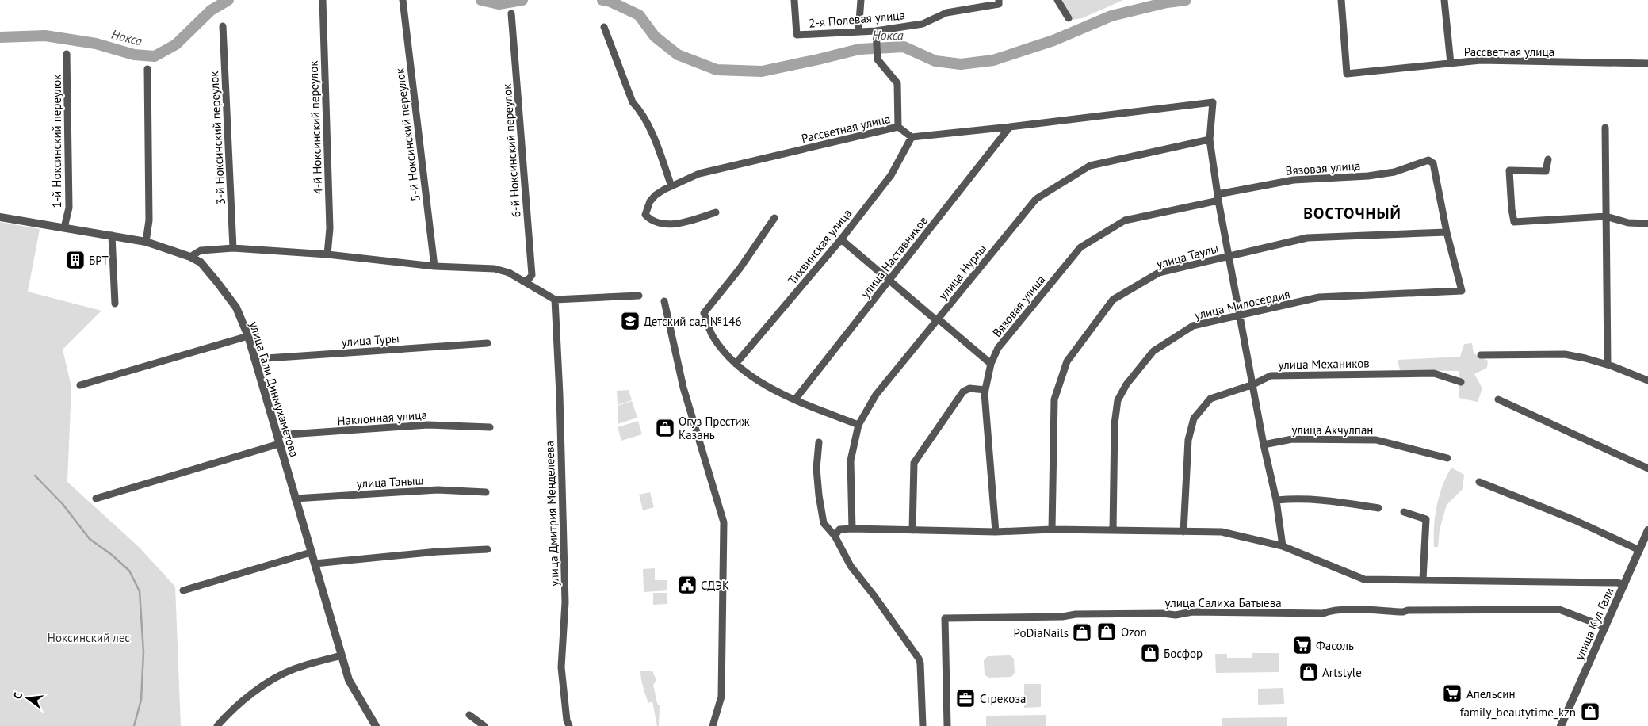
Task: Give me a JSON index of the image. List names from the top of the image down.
{
  "streets": {
    "street": [
      "2-я Полевая улица",
      "Рассветная улица",
      "4-й Ноксинский переулок",
      "5-й Ноксинский переулок",
      "3-й Ноксинский переулок",
      "1-й Ноксинский переулок",
      "6-й Ноксинский переулок",
      "Вязовая улица",
      "Тихвинская улица",
      "улица Таулы",
      "улица Наставников",
      "улица Нурлы",
      "улица Милосердия",
      "улица Туры",
      "улица Механиков",
      "улица Гали Динмухаметова",
      "Наклонная улица",
      "улица Акчулпан",
      "улица Таныш",
      "улица Дмитрия Менделеева",
      "улица Салиха Батыева",
      "улица Кул Гали"
    ]
  },
  "crossings": [
    ["Рассветная улица", "Тихвинская улица"],
    ["1-й Ноксинский переулок", "улица Гали Динмухаметова"],
    ["Вязовая улица", "улица Таулы"],
    ["Вязовая улица", "улица Милосердия"],
    ["улица Таулы", "улица Милосердия"],
    ["улица Туры", "улица Гали Динмухаметова"],
    ["улица Гали Динмухаметова", "Наклонная улица"],
    ["улица Гали Динмухаметова", "улица Таныш"],
    ["улица Салиха Батыева", "улица Кул Гали"]
  ],
  "districts": ["ВОСТОЧНЫЙ"],
  "water": ["Нокса"],
  "parks": ["Ноксинский лес"],
  "places": {
    "building": ["БРТ"],
    "school or university": ["Детский сад №146"],
    "shop": [
      "Огуз Престиж Казань",
      "Ozon",
      "PoDiaNails",
      "Босфор",
      "Artstyle",
      "family_beautytime_kzn"
    ],
    "public building": ["СДЭК"],
    "supermarket": ["Фасоль", "Апельсин"],
    "office": ["Стрекоза"]
  },
  "north": "left"
}
